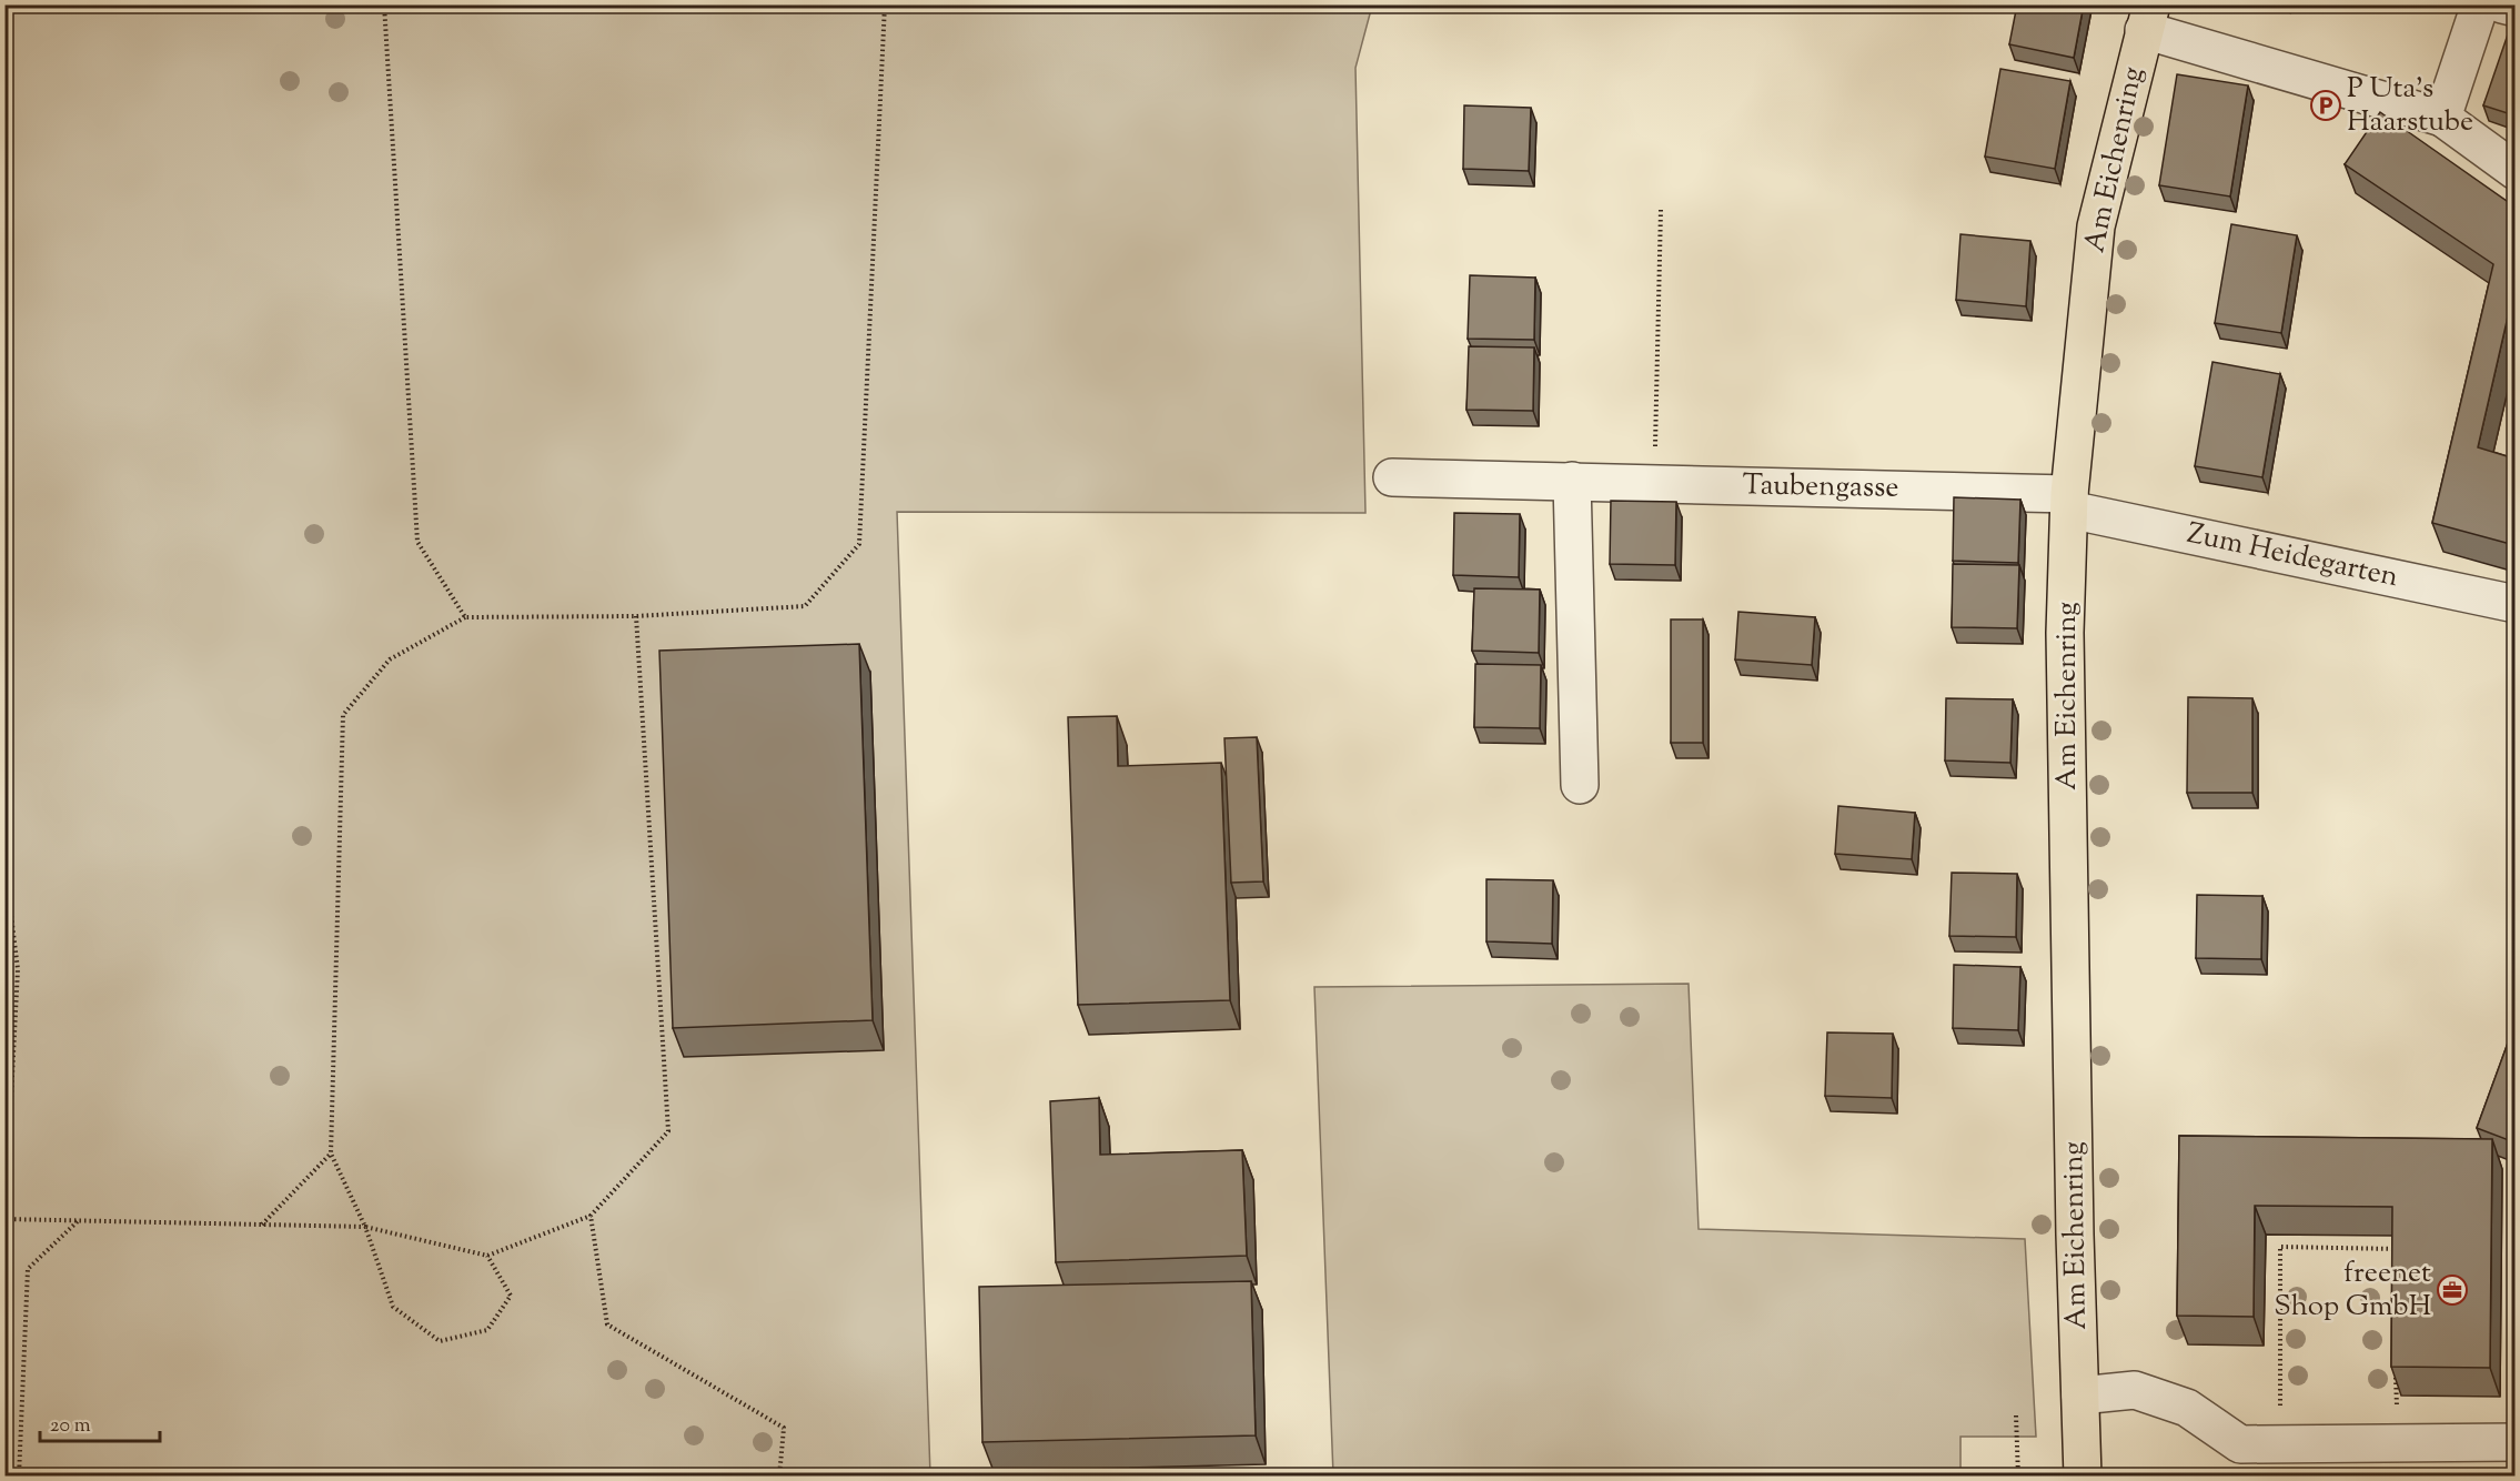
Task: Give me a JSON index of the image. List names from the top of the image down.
{
  "streets": {
    "main road": ["Am Eichenring"],
    "street": ["Taubengasse", "Zum Heidegarten"]
  },
  "crossings": [
    ["Am Eichenring", "Taubengasse"],
    ["Am Eichenring", "Zum Heidegarten"],
    ["Taubengasse", "Zum Heidegarten"]
  ],
  "places": {
    "parking": ["P Uta's Haarstube"],
    "office": ["freenet Shop GmbH"]
  },
  "scale_bar": "20 m"
}
